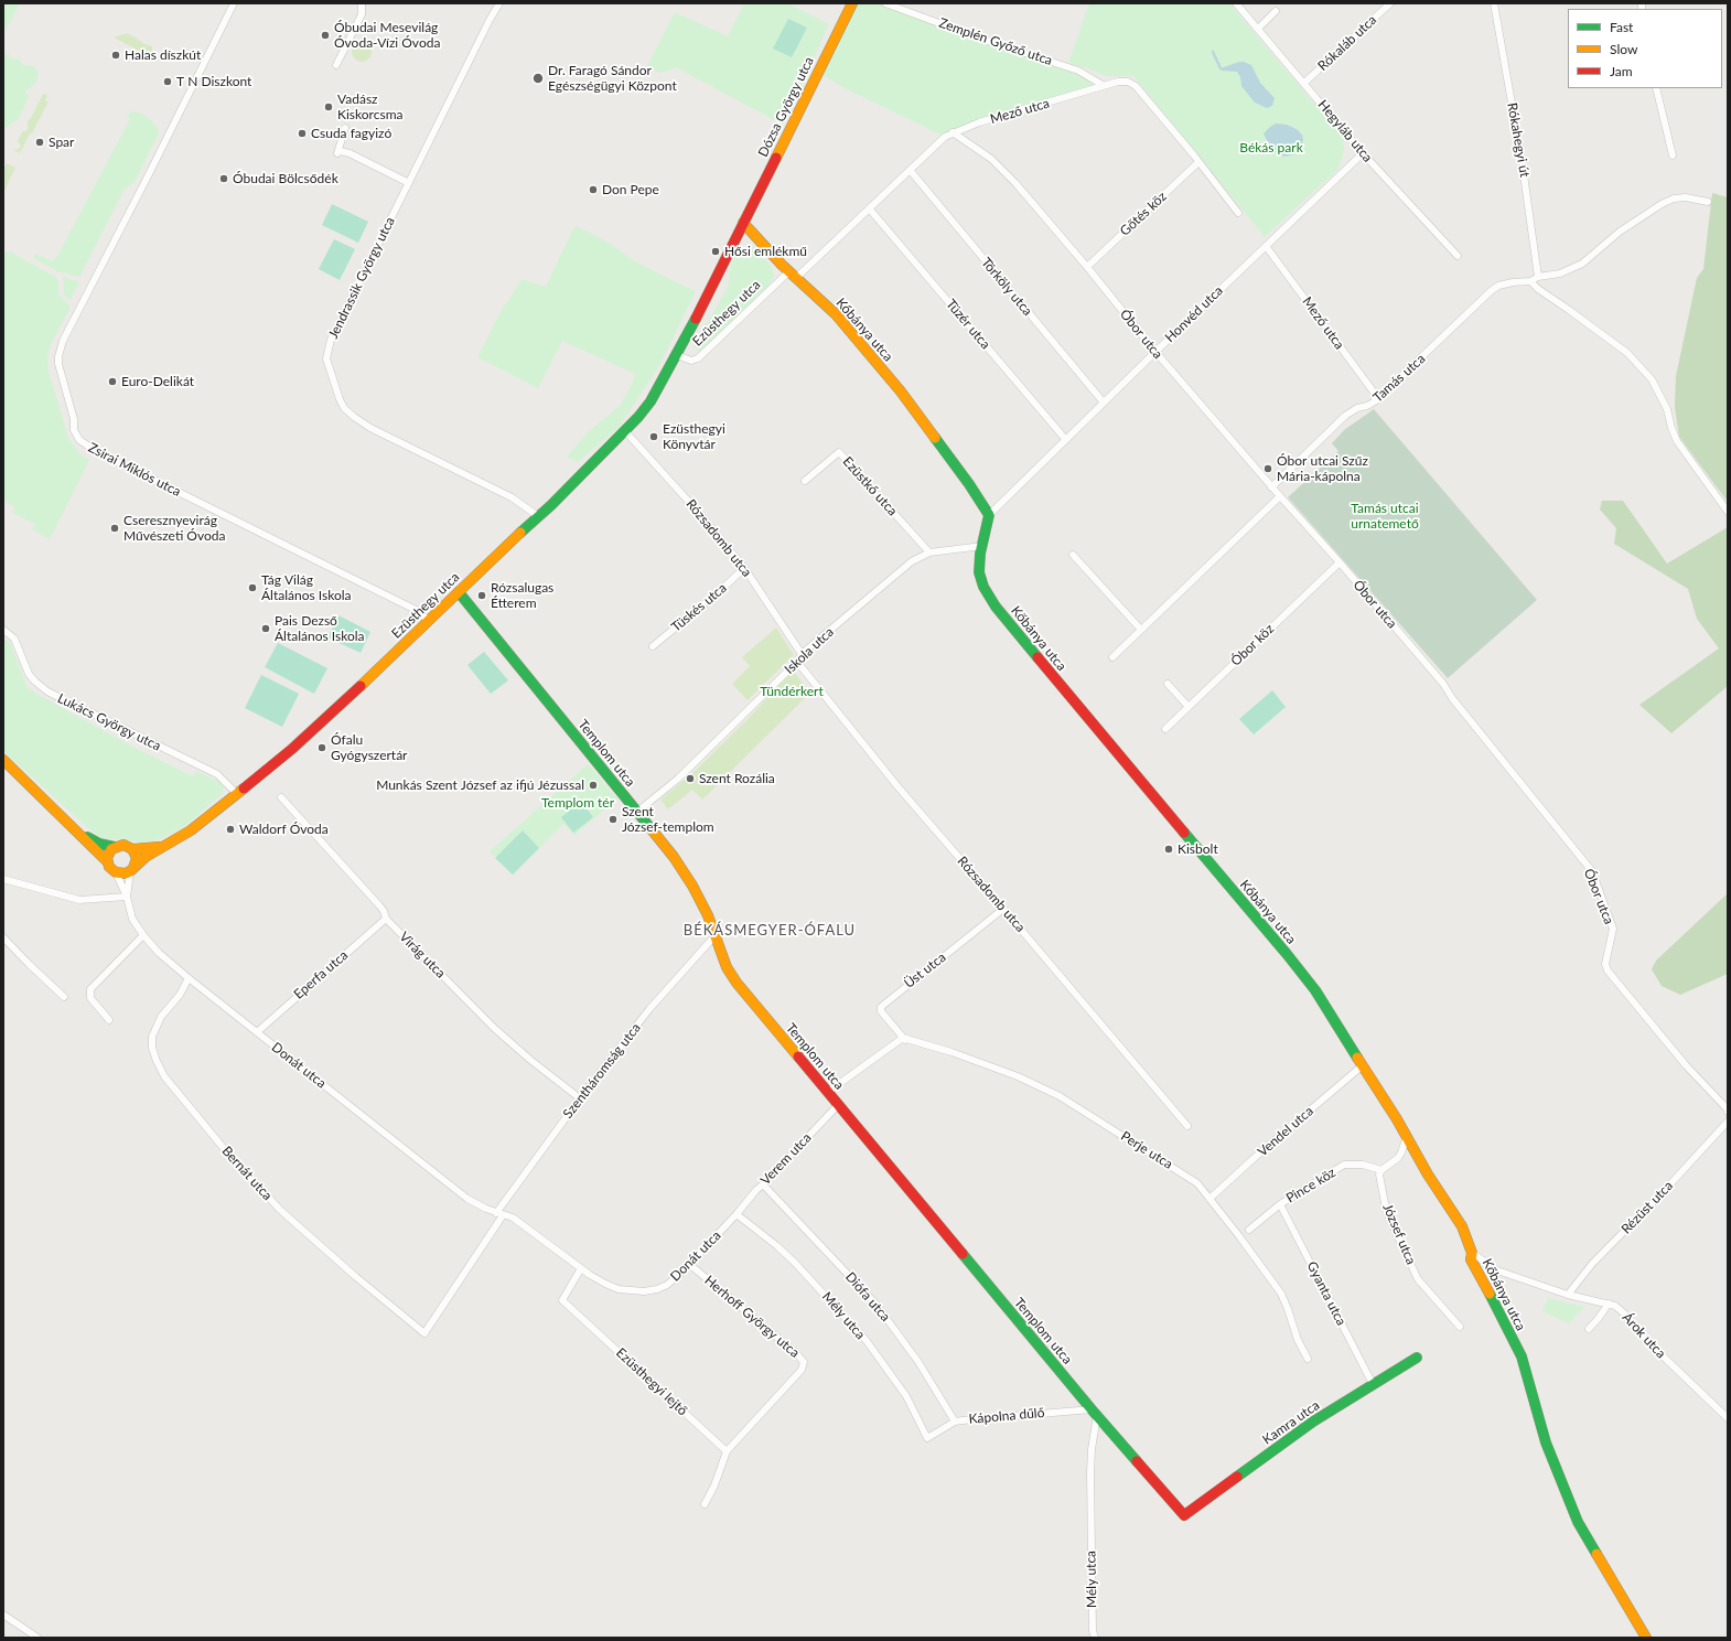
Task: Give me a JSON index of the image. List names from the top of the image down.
{
  "streets": {
    "street": [
      "Zemplén Győző utca",
      "Rókaláb utca",
      "Dózsa György utca",
      "Mező utca",
      "Hegyláb utca",
      "Rókahegyi út",
      "Gőtés köz",
      "Jendrassik György utca",
      "Törköly utca",
      "Ezüsthegy utca",
      "Honvéd utca",
      "Tüzér utca",
      "Kőbánya utca",
      "Óbor utca",
      "Tamás utca",
      "Zsirai Miklós utca",
      "Ezüstkő utca",
      "Rózsadomb utca",
      "Tüskés utca",
      "Óbor köz",
      "Iskola utca",
      "Lukács György utca",
      "Templom utca",
      "Virág utca",
      "Üst utca",
      "Eperfa utca",
      "Donát utca",
      "Szentháromság utca",
      "Vendel utca",
      "Perje utca",
      "Verem utca",
      "Bernát utca",
      "Pince köz",
      "Rézüst utca",
      "József utca",
      "Gyanta utca",
      "Diófa utca",
      "Mély utca",
      "Herhoff György utca",
      "Árok utca",
      "Ezüsthegyi lejtő",
      "Kápolna dűlő",
      "Kamra utca"
    ]
  },
  "crossings": [
    ["Zemplén Győző utca", "Mező utca"],
    ["Rókaláb utca", "Hegyláb utca"],
    ["Dózsa György utca", "Ezüsthegy utca"],
    ["Dózsa György utca", "Kőbánya utca"],
    ["Mező utca", "Gőtés köz"],
    ["Mező utca", "Törköly utca"],
    ["Mező utca", "Ezüsthegy utca"],
    ["Mező utca", "Honvéd utca"],
    ["Mező utca", "Tüzér utca"],
    ["Mező utca", "Kőbánya utca"],
    ["Mező utca", "Óbor utca"],
    ["Mező utca", "Tamás utca"],
    ["Hegyláb utca", "Honvéd utca"],
    ["Rókahegyi út", "Tamás utca"],
    ["Gőtés köz", "Óbor utca"],
    ["Jendrassik György utca", "Ezüsthegy utca"],
    ["Törköly utca", "Honvéd utca"],
    ["Ezüsthegy utca", "Kőbánya utca"],
    ["Ezüsthegy utca", "Zsirai Miklós utca"],
    ["Ezüsthegy utca", "Rózsadomb utca"],
    ["Ezüsthegy utca", "Lukács György utca"],
    ["Ezüsthegy utca", "Templom utca"],
    ["Ezüsthegy utca", "Donát utca"],
    ["Honvéd utca", "Tüzér utca"],
    ["Honvéd utca", "Kőbánya utca"],
    ["Honvéd utca", "Óbor utca"],
    ["Kőbánya utca", "Iskola utca"],
    ["Kőbánya utca", "Vendel utca"],
    ["Kőbánya utca", "Árok utca"],
    ["Óbor utca", "Tamás utca"],
    ["Óbor utca", "Óbor köz"],
    ["Ezüstkő utca", "Iskola utca"],
    ["Rózsadomb utca", "Tüskés utca"],
    ["Rózsadomb utca", "Iskola utca"],
    ["Rózsadomb utca", "Üst utca"],
    ["Iskola utca", "Templom utca"],
    ["Templom utca", "Szentháromság utca"],
    ["Templom utca", "Verem utca"],
    ["Templom utca", "Mély utca"],
    ["Templom utca", "Kápolna dűlő"],
    ["Templom utca", "Kamra utca"],
    ["Virág utca", "Eperfa utca"],
    ["Virág utca", "Szentháromság utca"],
    ["Üst utca", "Perje utca"],
    ["Eperfa utca", "Donát utca"],
    ["Donát utca", "Szentháromság utca"],
    ["Donát utca", "Verem utca"],
    ["Donát utca", "Bernát utca"],
    ["Donát utca", "Mély utca"],
    ["Donát utca", "Herhoff György utca"],
    ["Donát utca", "Ezüsthegyi lejtő"],
    ["Szentháromság utca", "Bernát utca"],
    ["Vendel utca", "Perje utca"],
    ["Verem utca", "Diófa utca"],
    ["Verem utca", "Mély utca"],
    ["Pince köz", "József utca"],
    ["Pince köz", "Gyanta utca"],
    ["Rézüst utca", "Árok utca"],
    ["Gyanta utca", "Kamra utca"],
    ["Diófa utca", "Kápolna dűlő"],
    ["Mély utca", "Kápolna dűlő"],
    ["Herhoff György utca", "Ezüsthegyi lejtő"]
  ],
  "districts": ["BÉKÁSMEGYER-ÓFALU"],
  "parks": [
    "Békás park",
    "Tamás utcai urnatemető",
    "Tündérkert",
    "Templom tér"
  ],
  "places": [
    "Óbudai Mesevilág Óvoda-Vízi Óvoda",
    "Halas díszkút",
    "Dr. Faragó Sándor Egészségügyi Központ",
    "T N Diszkont",
    "Vadász Kiskorcsma",
    "Csuda fagyizó",
    "Spar",
    "Óbudai Bölcsődék",
    "Don Pepe",
    "Hősi emlékmű",
    "Euro-Delikát",
    "Ezüsthegyi Könyvtár",
    "Óbor utcai Szűz Mária-kápolna",
    "Cseresznyevirág Művészeti Óvoda",
    "Tág Világ Általános Iskola",
    "Rózsalugas Étterem",
    "Pais Dezső Általános Iskola",
    "Ófalu Gyógyszertár",
    "Szent Rozália",
    "Munkás Szent József az ifjú Jézussal",
    "Szent József-templom",
    "Waldorf Óvoda",
    "Kisbolt"
  ],
  "legend": ["Fast", "Slow", "Jam"]
}
